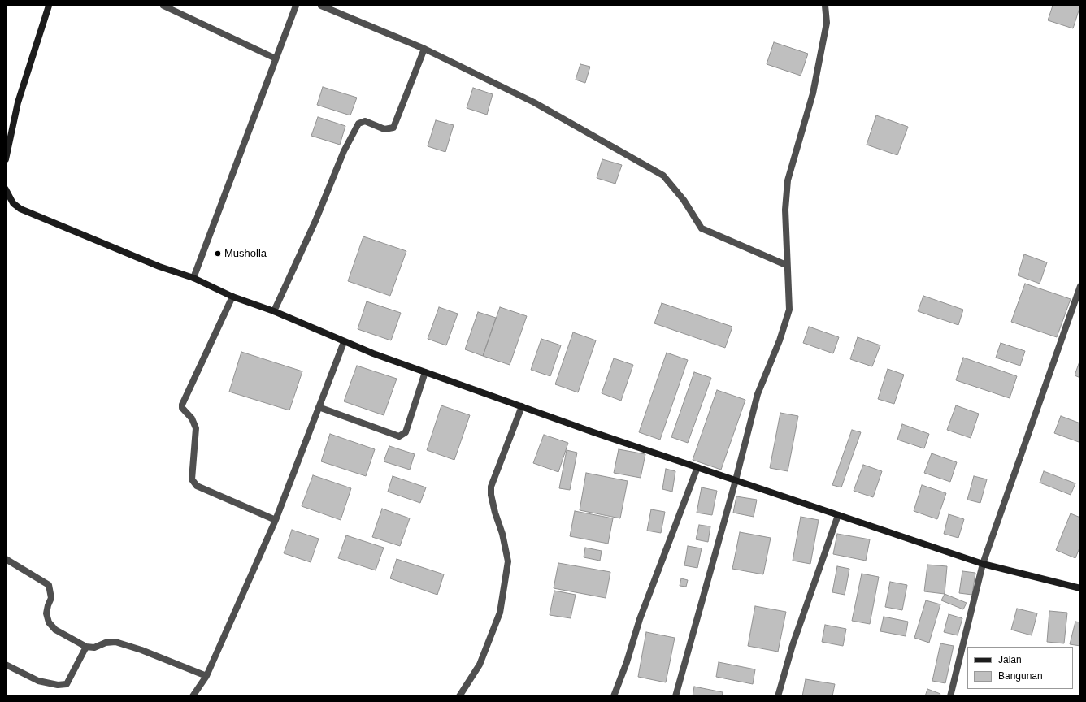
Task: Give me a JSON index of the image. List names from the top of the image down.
{
  "places": ["Musholla"],
  "legend": ["Jalan", "Bangunan"]
}
